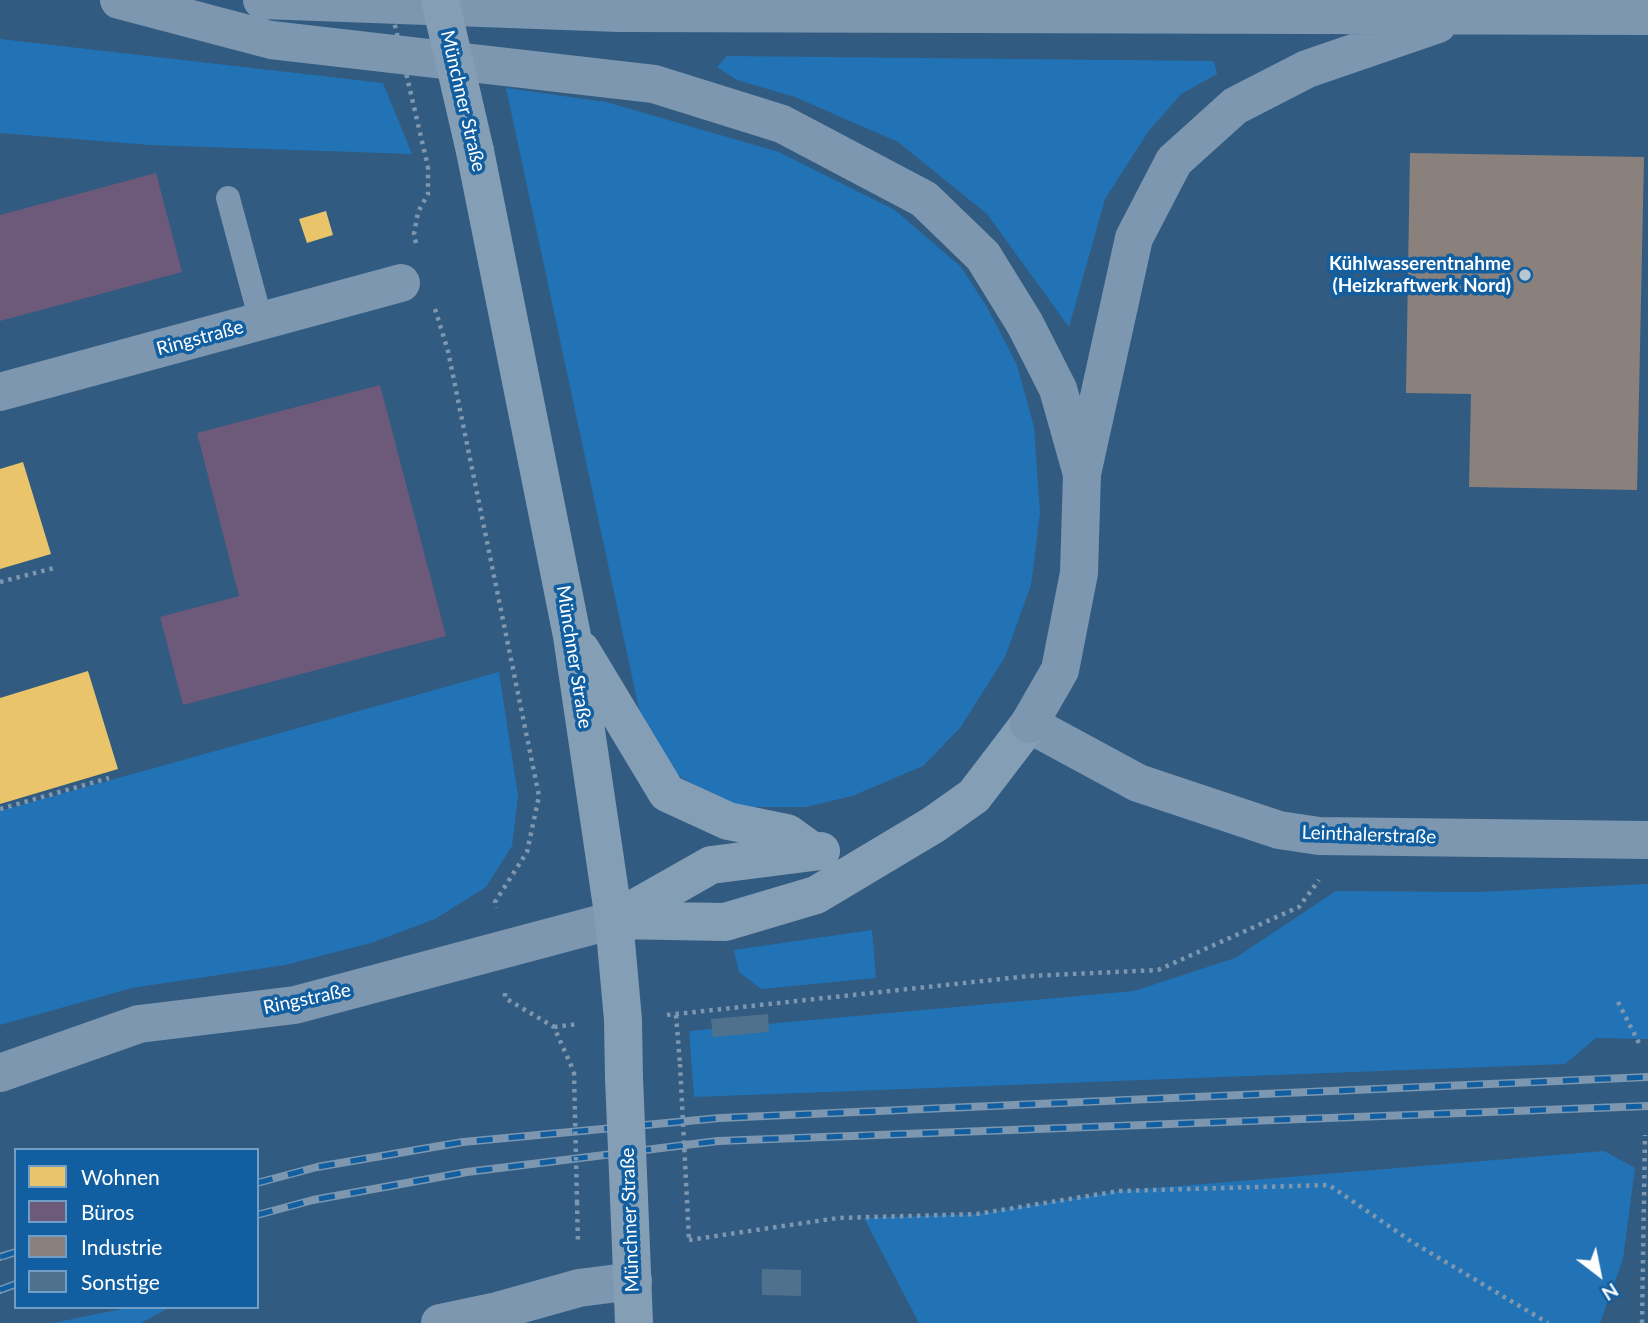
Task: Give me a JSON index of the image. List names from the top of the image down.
{
  "streets": {
    "main road": ["Münchner Straße"],
    "street": ["Ringstraße", "Leinthalerstraße"]
  },
  "crossings": [
    ["Münchner Straße", "Ringstraße"]
  ],
  "places": ["Kühlwasserentnahme (Heizkraftwerk Nord)"],
  "legend": [
    "Wohnen",
    "Büros",
    "Industrie",
    "Sonstige"
  ],
  "north": "bottom right"
}
